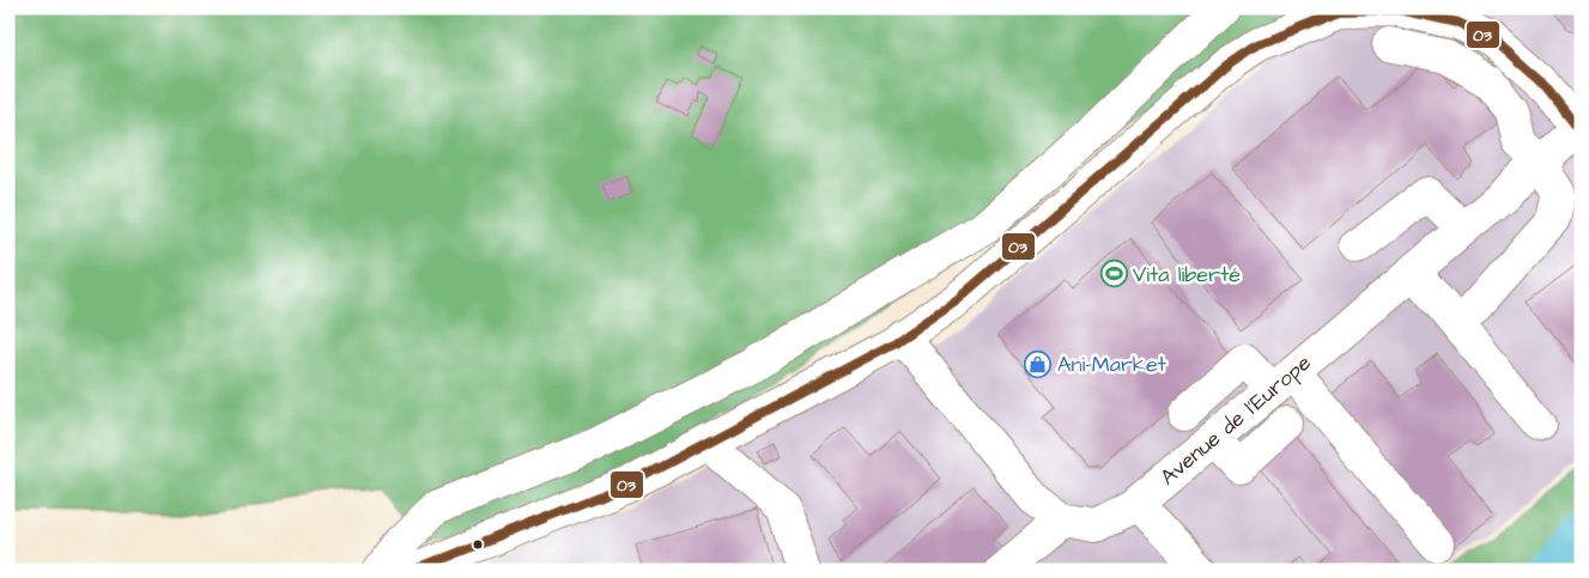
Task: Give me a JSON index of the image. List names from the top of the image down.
{
  "streets": {
    "street": ["Avenue de l'Europe"]
  },
  "places": {
    "sports": ["Vita liberté"],
    "shop": ["Ani-Market"]
  },
  "lines": ["transit line 03"]
}
